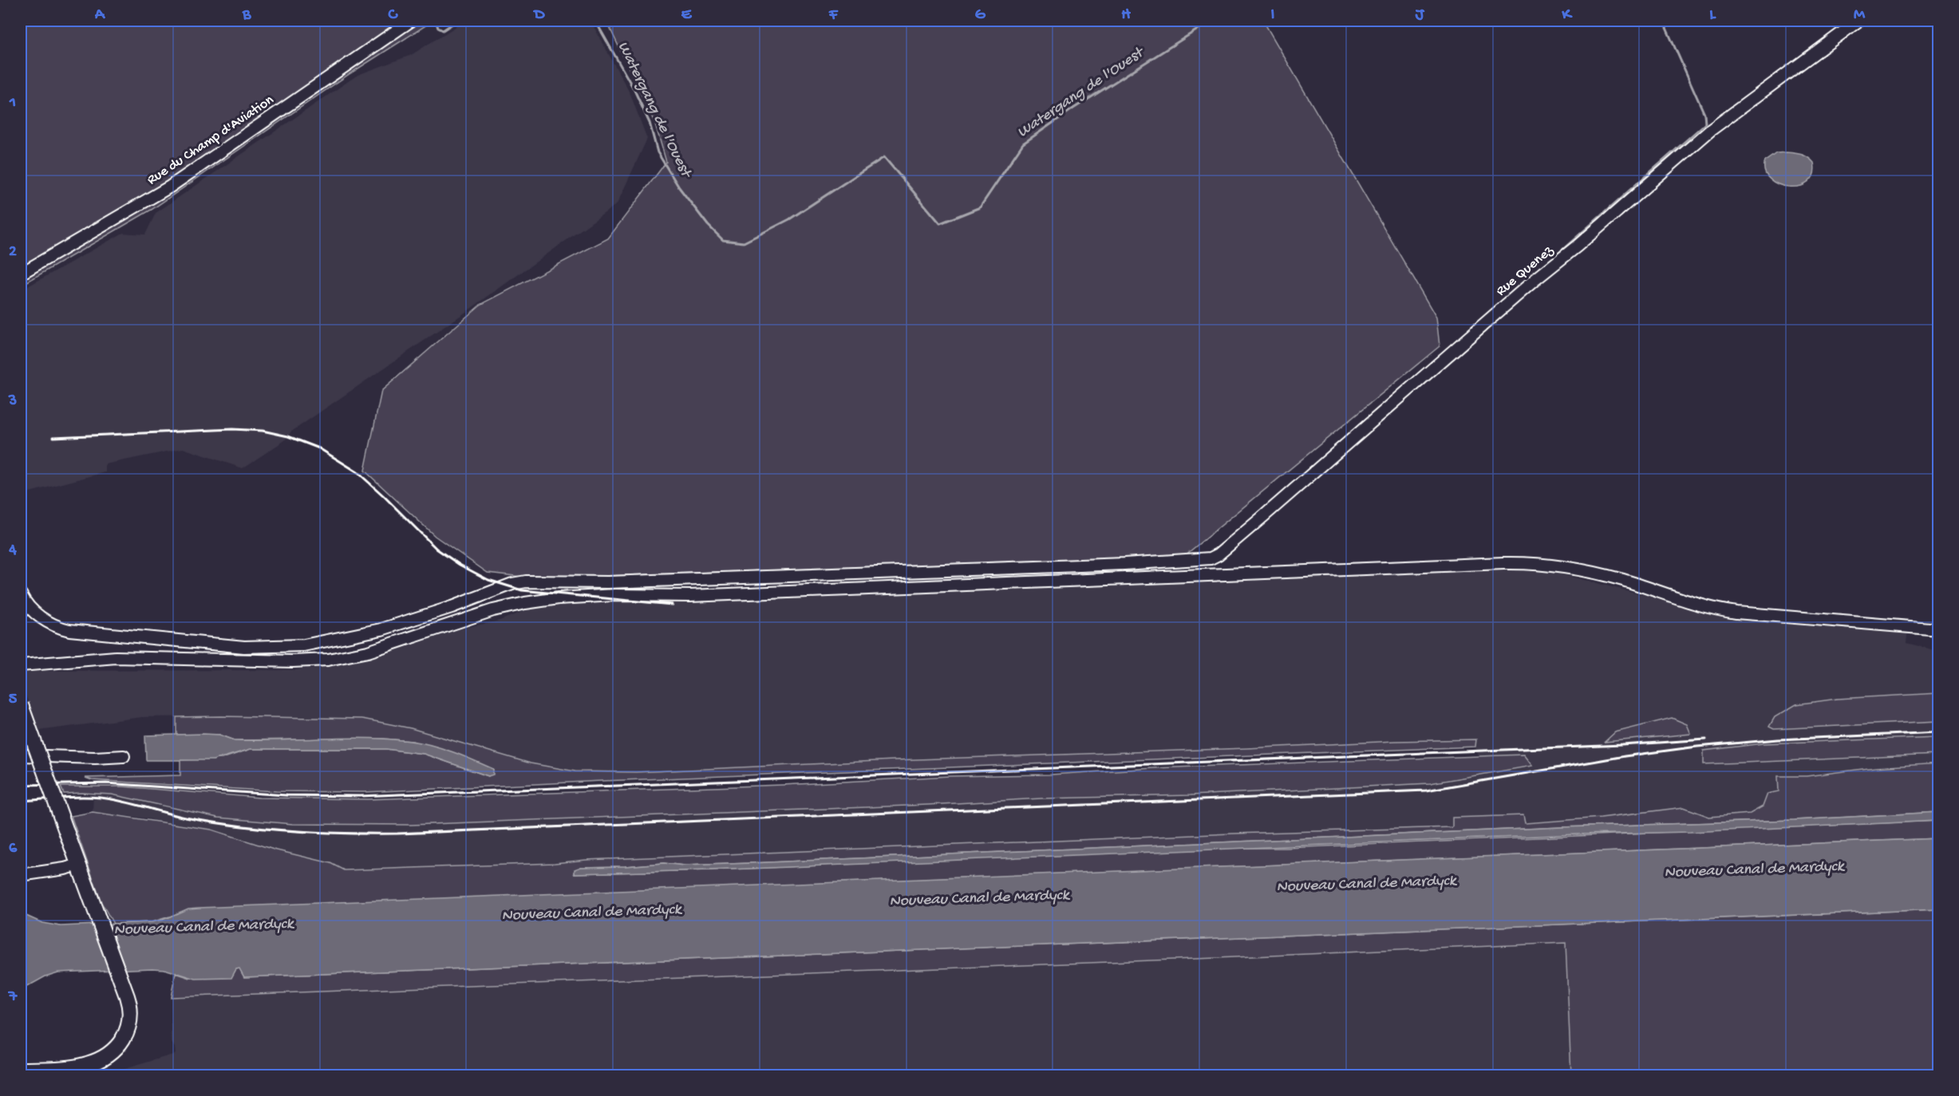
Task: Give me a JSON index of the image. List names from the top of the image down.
{
  "streets": {
    "street": ["Rue du Champ d'Aviation", "Rue Quenez"]
  },
  "water": ["Watergang de l'Ouest", "Nouveau Canal de Mardyck"],
  "grid": {
    "columns": [
      "A",
      "B",
      "C",
      "D",
      "E",
      "F",
      "G",
      "H",
      "I",
      "J",
      "K",
      "L",
      "M"
    ],
    "rows": [
      "1",
      "2",
      "3",
      "4",
      "5",
      "6",
      "7"
    ]
  }
}
